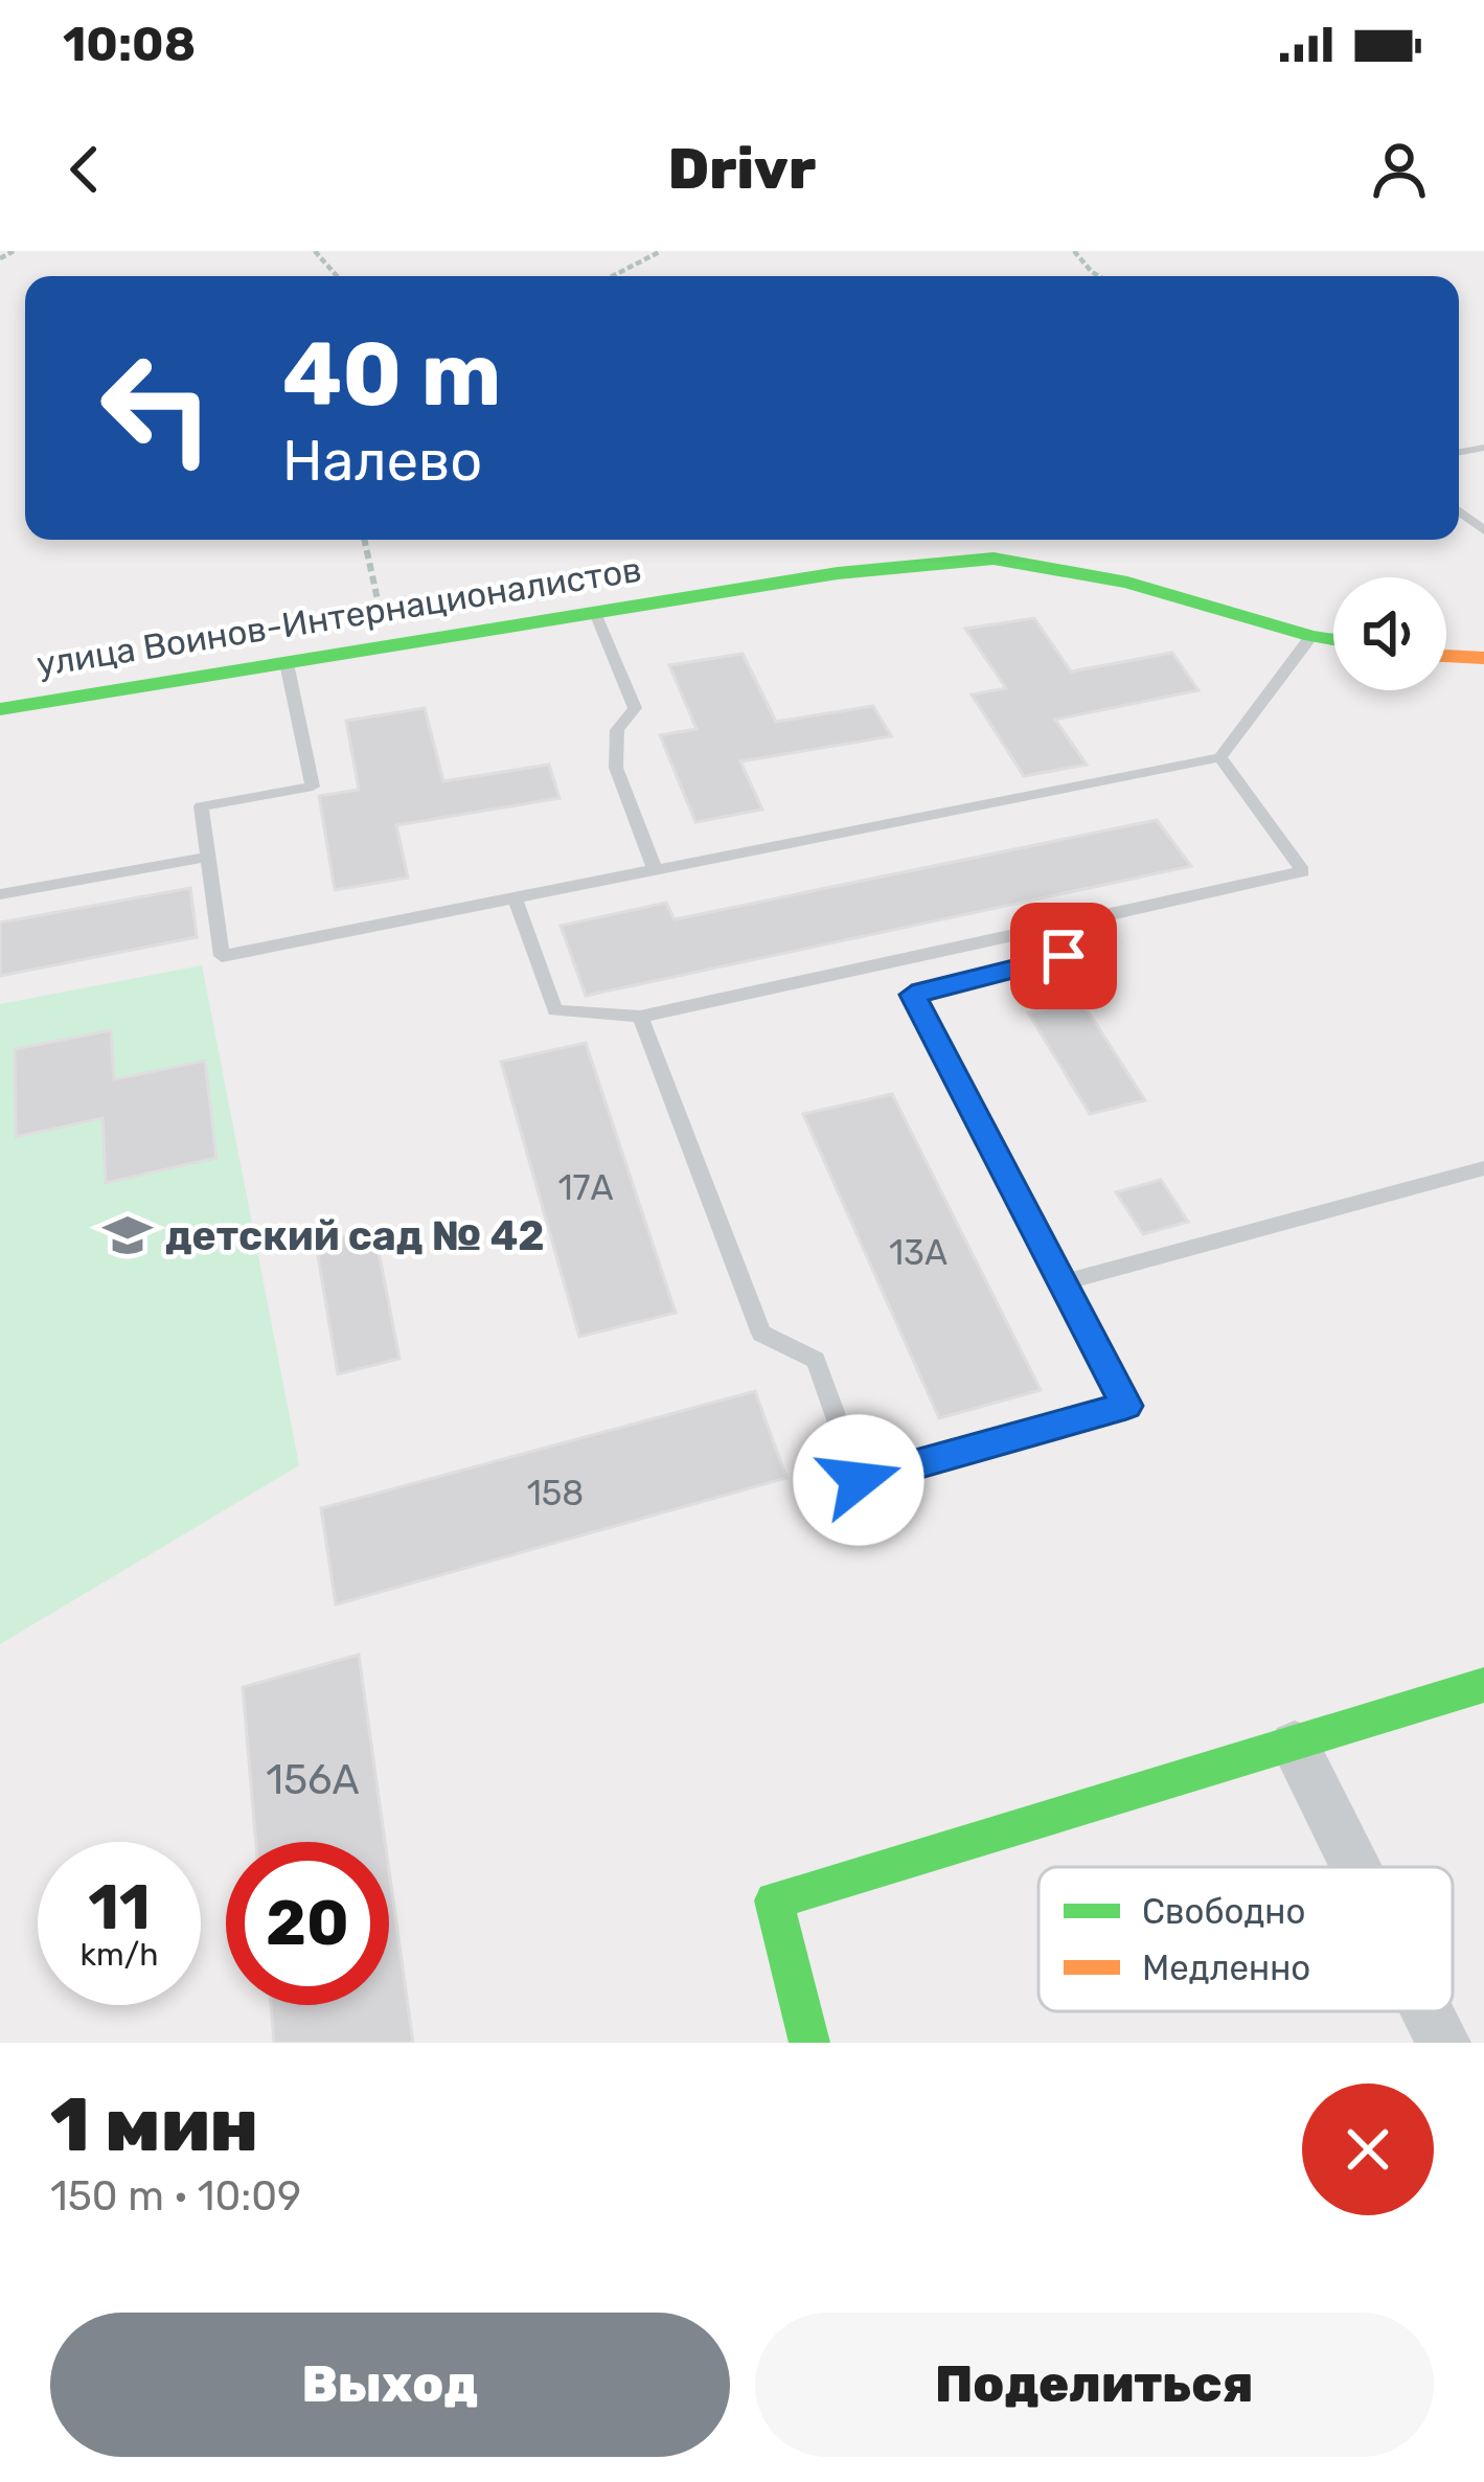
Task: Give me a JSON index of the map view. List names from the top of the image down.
{
  "streets": {
    "street": ["улица Воинов-Интернационалистов"]
  },
  "places": {
    "school or university": ["детский сад № 42"]
  },
  "house_numbers": [
    "17А",
    "13А",
    "158",
    "156А"
  ],
  "legend": ["Свободно", "Медленно"],
  "page": {
    "status": "10:08",
    "header": "Drivr",
    "turn": ["40 m", "Налево"],
    "speed": "11 km/h",
    "limit": "20",
    "heading": ["1 мин", "150 m · 10:09"],
    "buttons": ["Выход", "Поделиться"]
  }
}
